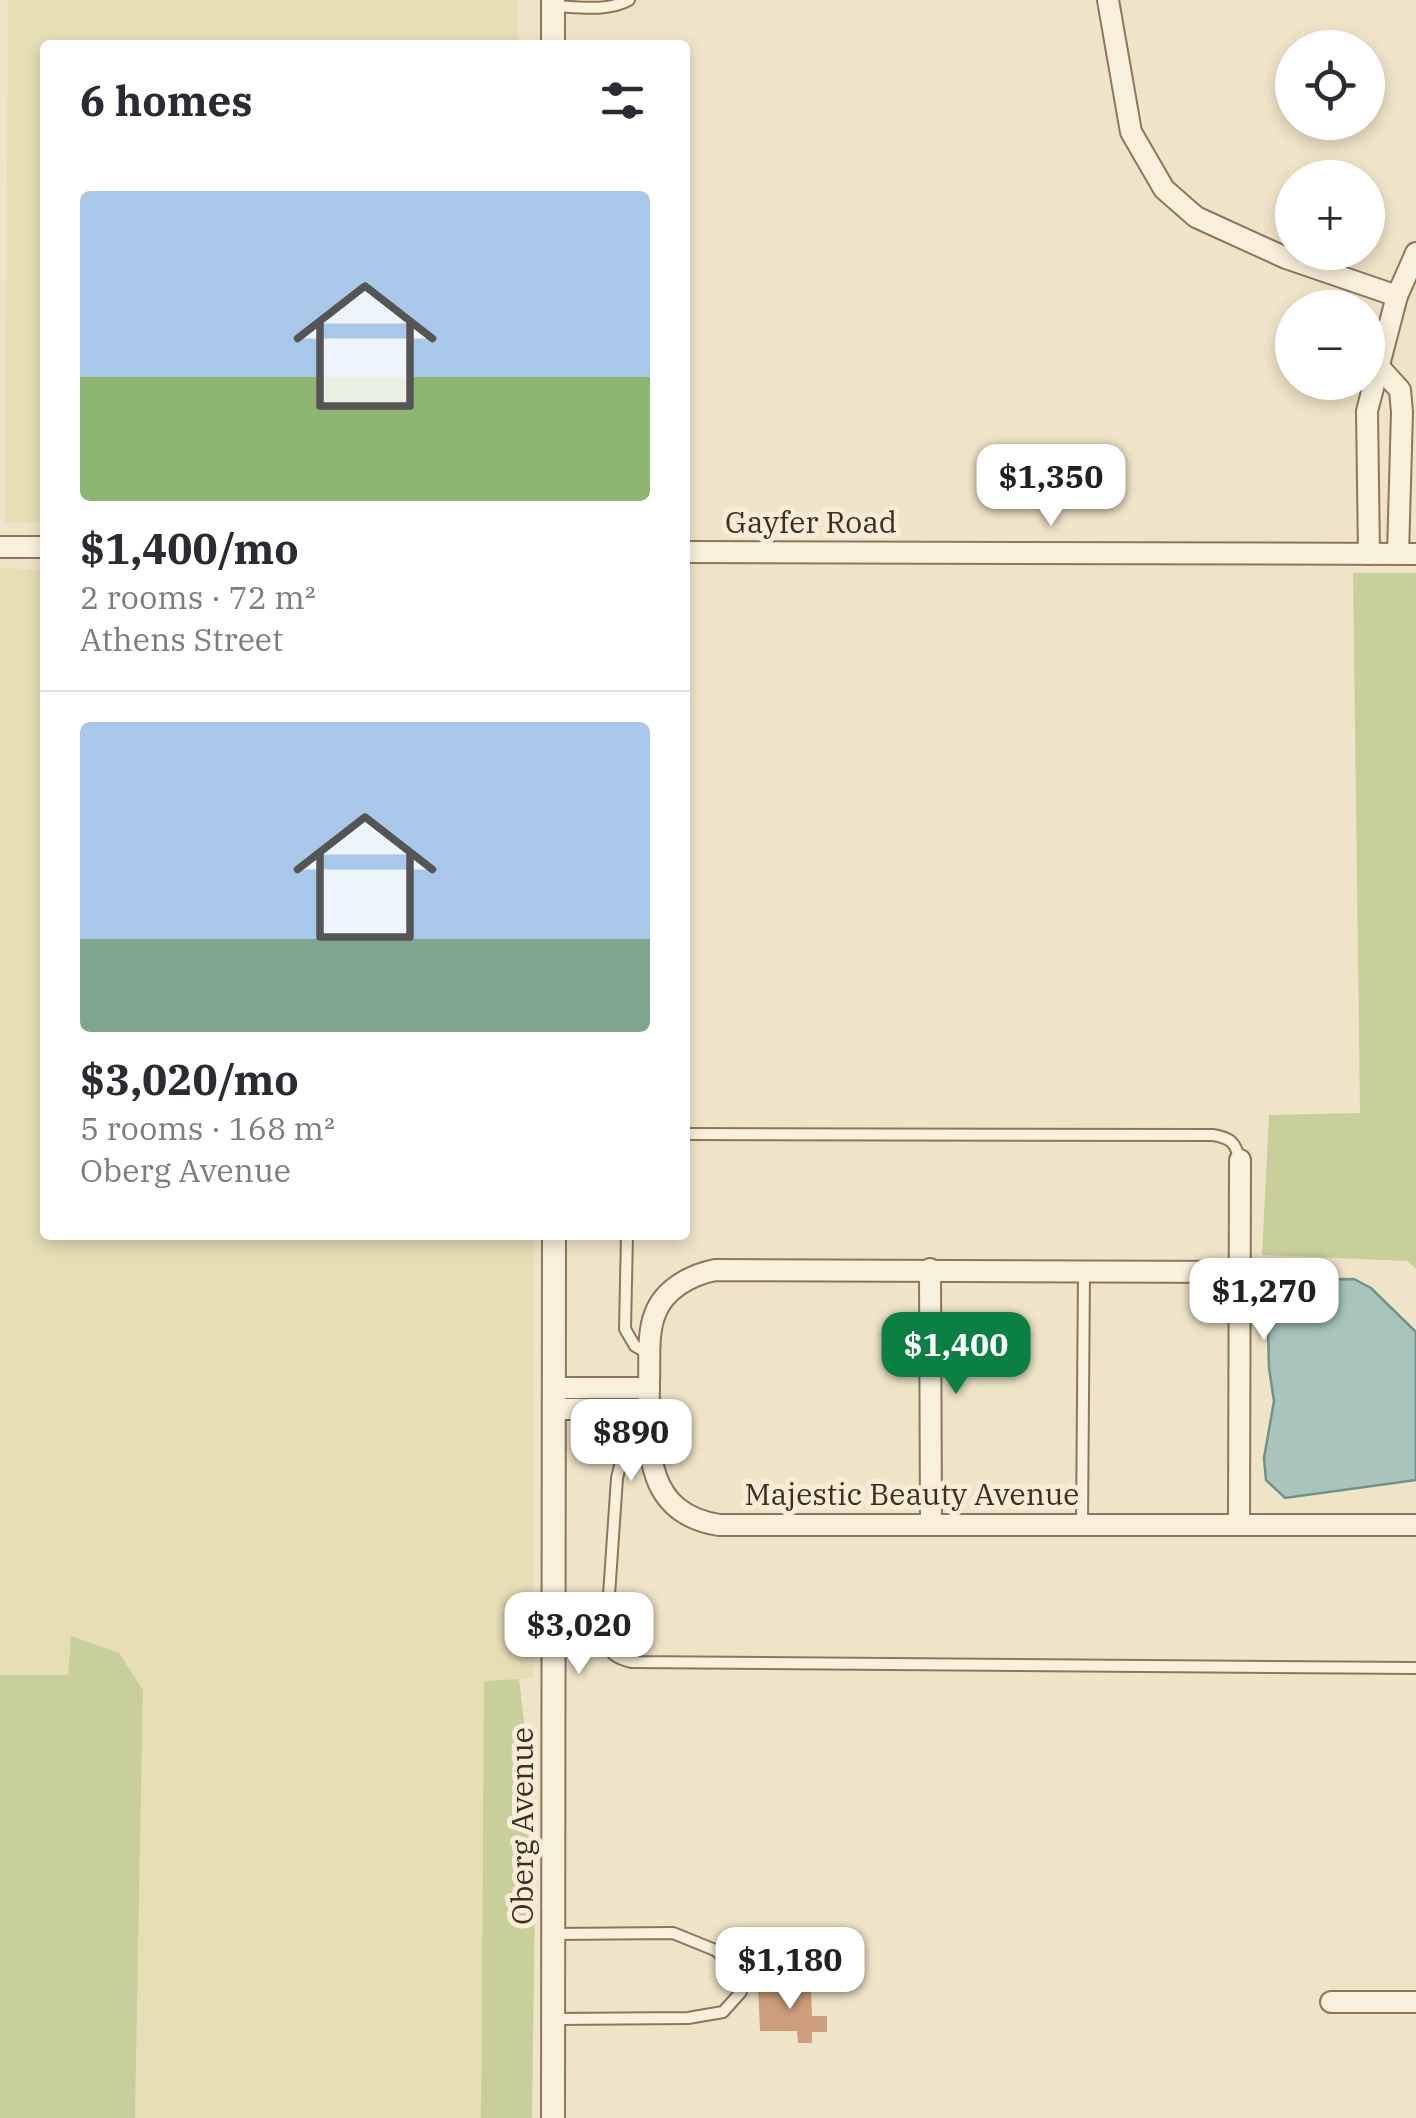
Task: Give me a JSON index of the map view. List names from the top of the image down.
{
  "streets": {
    "street": ["Gayfer Road", "Majestic Beauty Avenue", "Oberg Avenue"]
  },
  "page": {
    "map_buttons": ["+", "−"],
    "heading": "6 homes",
    "list": [
      {
        "name": "$1,400/mo",
        "note": "2 rooms · 72 m² · Athens Street"
      },
      {
        "name": "$3,020/mo",
        "note": "5 rooms · 168 m² · Oberg Avenue"
      }
    ],
    "price": [
      "$1,350",
      "$1,270",
      "$1,400",
      "$890",
      "$3,020",
      "$1,180"
    ]
  }
}
